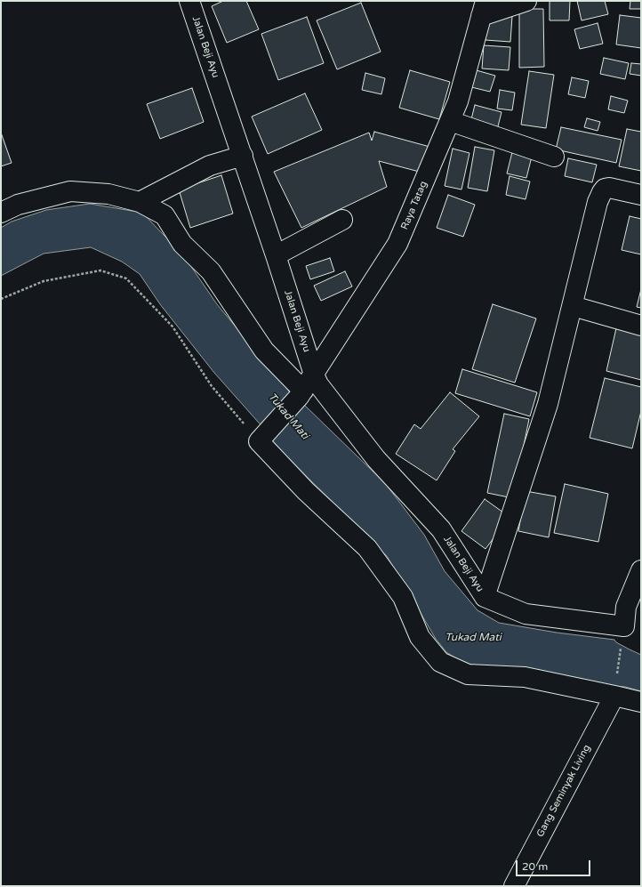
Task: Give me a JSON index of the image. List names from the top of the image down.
{
  "streets": {
    "street": ["Jalan Beji Ayu", "Raya Tatag", "Gang Seminyak Living"]
  },
  "crossings": [
    ["Jalan Beji Ayu", "Raya Tatag"]
  ],
  "water": ["Tukad Mati"],
  "scale_bar": "20 m"
}
